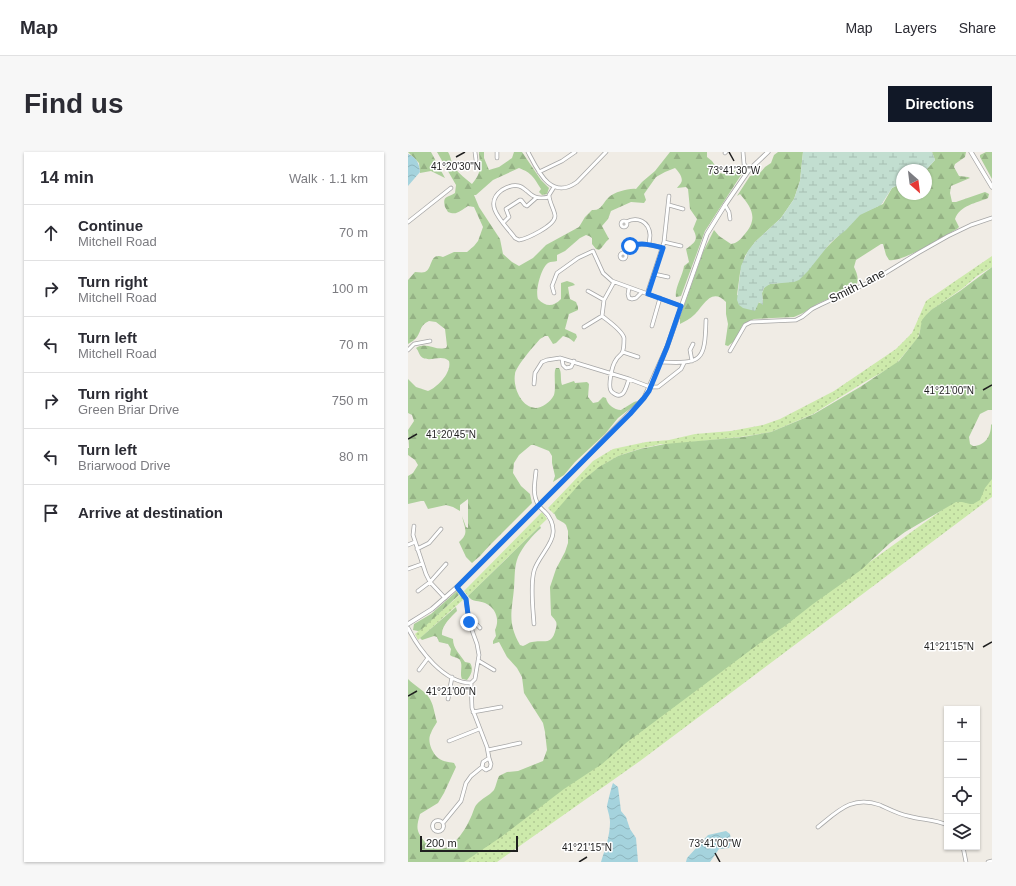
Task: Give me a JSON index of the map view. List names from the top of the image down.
{
  "streets": {
    "street": ["Smith Lane"]
  },
  "scale_bar": "200 m",
  "north": "bottom right",
  "page": {
    "header": "Map",
    "nav": ["Map", "Layers", "Share"],
    "buttons": "Directions",
    "title": "Find us",
    "heading": ["14 min", "Walk · 1.1 km"],
    "list": [
      ["Continue", "Mitchell Road", "70 m"],
      ["Turn right", "Mitchell Road", "100 m"],
      ["Turn left", "Mitchell Road", "70 m"],
      ["Turn right", "Green Briar Drive", "750 m"],
      ["Turn left", "Briarwood Drive", "80 m"],
      "Arrive at destination"
    ],
    "map_buttons": ["+", "−"],
    "scale": "200 m"
  },
  "coordinates": [
    "41°20'30\"N",
    "73°41'30\"W",
    "41°21'00\"N",
    "41°20'45\"N",
    "41°21'15\"N",
    "73°41'00\"W"
  ]
}
